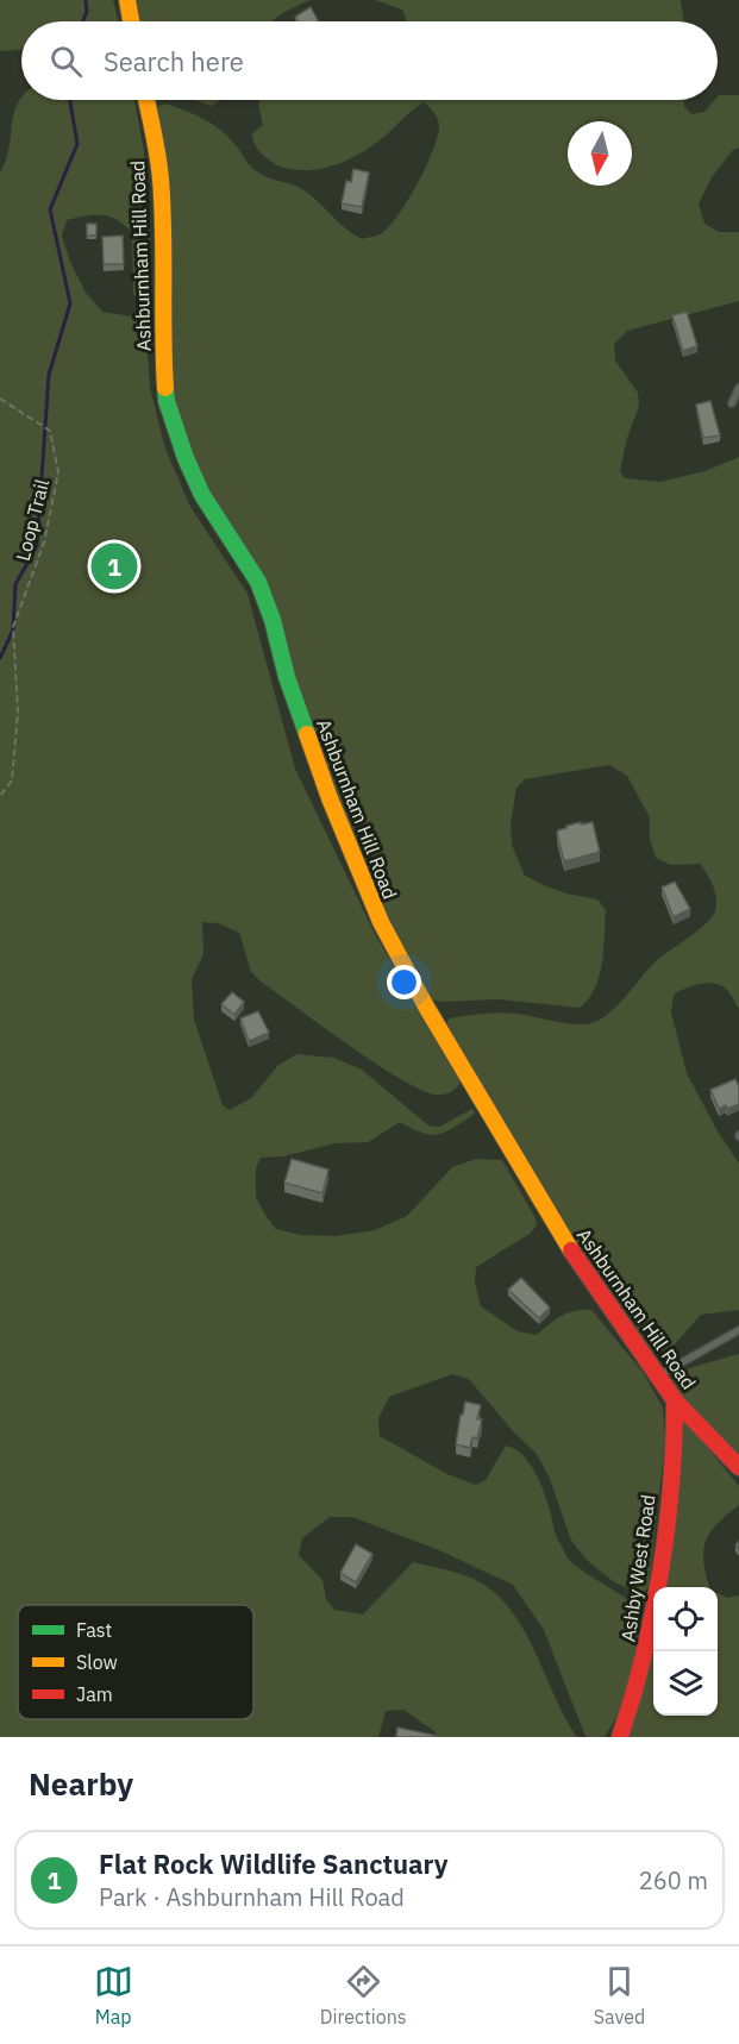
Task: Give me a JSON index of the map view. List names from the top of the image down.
{
  "streets": {
    "street": ["Ashburnham Hill Road", "Ashby West Road"],
    "path": ["Loop Trail"]
  },
  "crossings": [
    ["Ashburnham Hill Road", "Ashby West Road"]
  ],
  "legend": ["Fast", "Slow", "Jam"],
  "north": "bottom",
  "page": {
    "search": "Search here",
    "pins": "1",
    "heading": "Nearby",
    "list": [
      {
        "mark": "1",
        "name": "Flat Rock Wildlife Sanctuary",
        "note": "Park · Ashburnham Hill Road",
        "value": "260 m"
      }
    ],
    "nav": ["Map", "Directions", "Saved"]
  }
}
